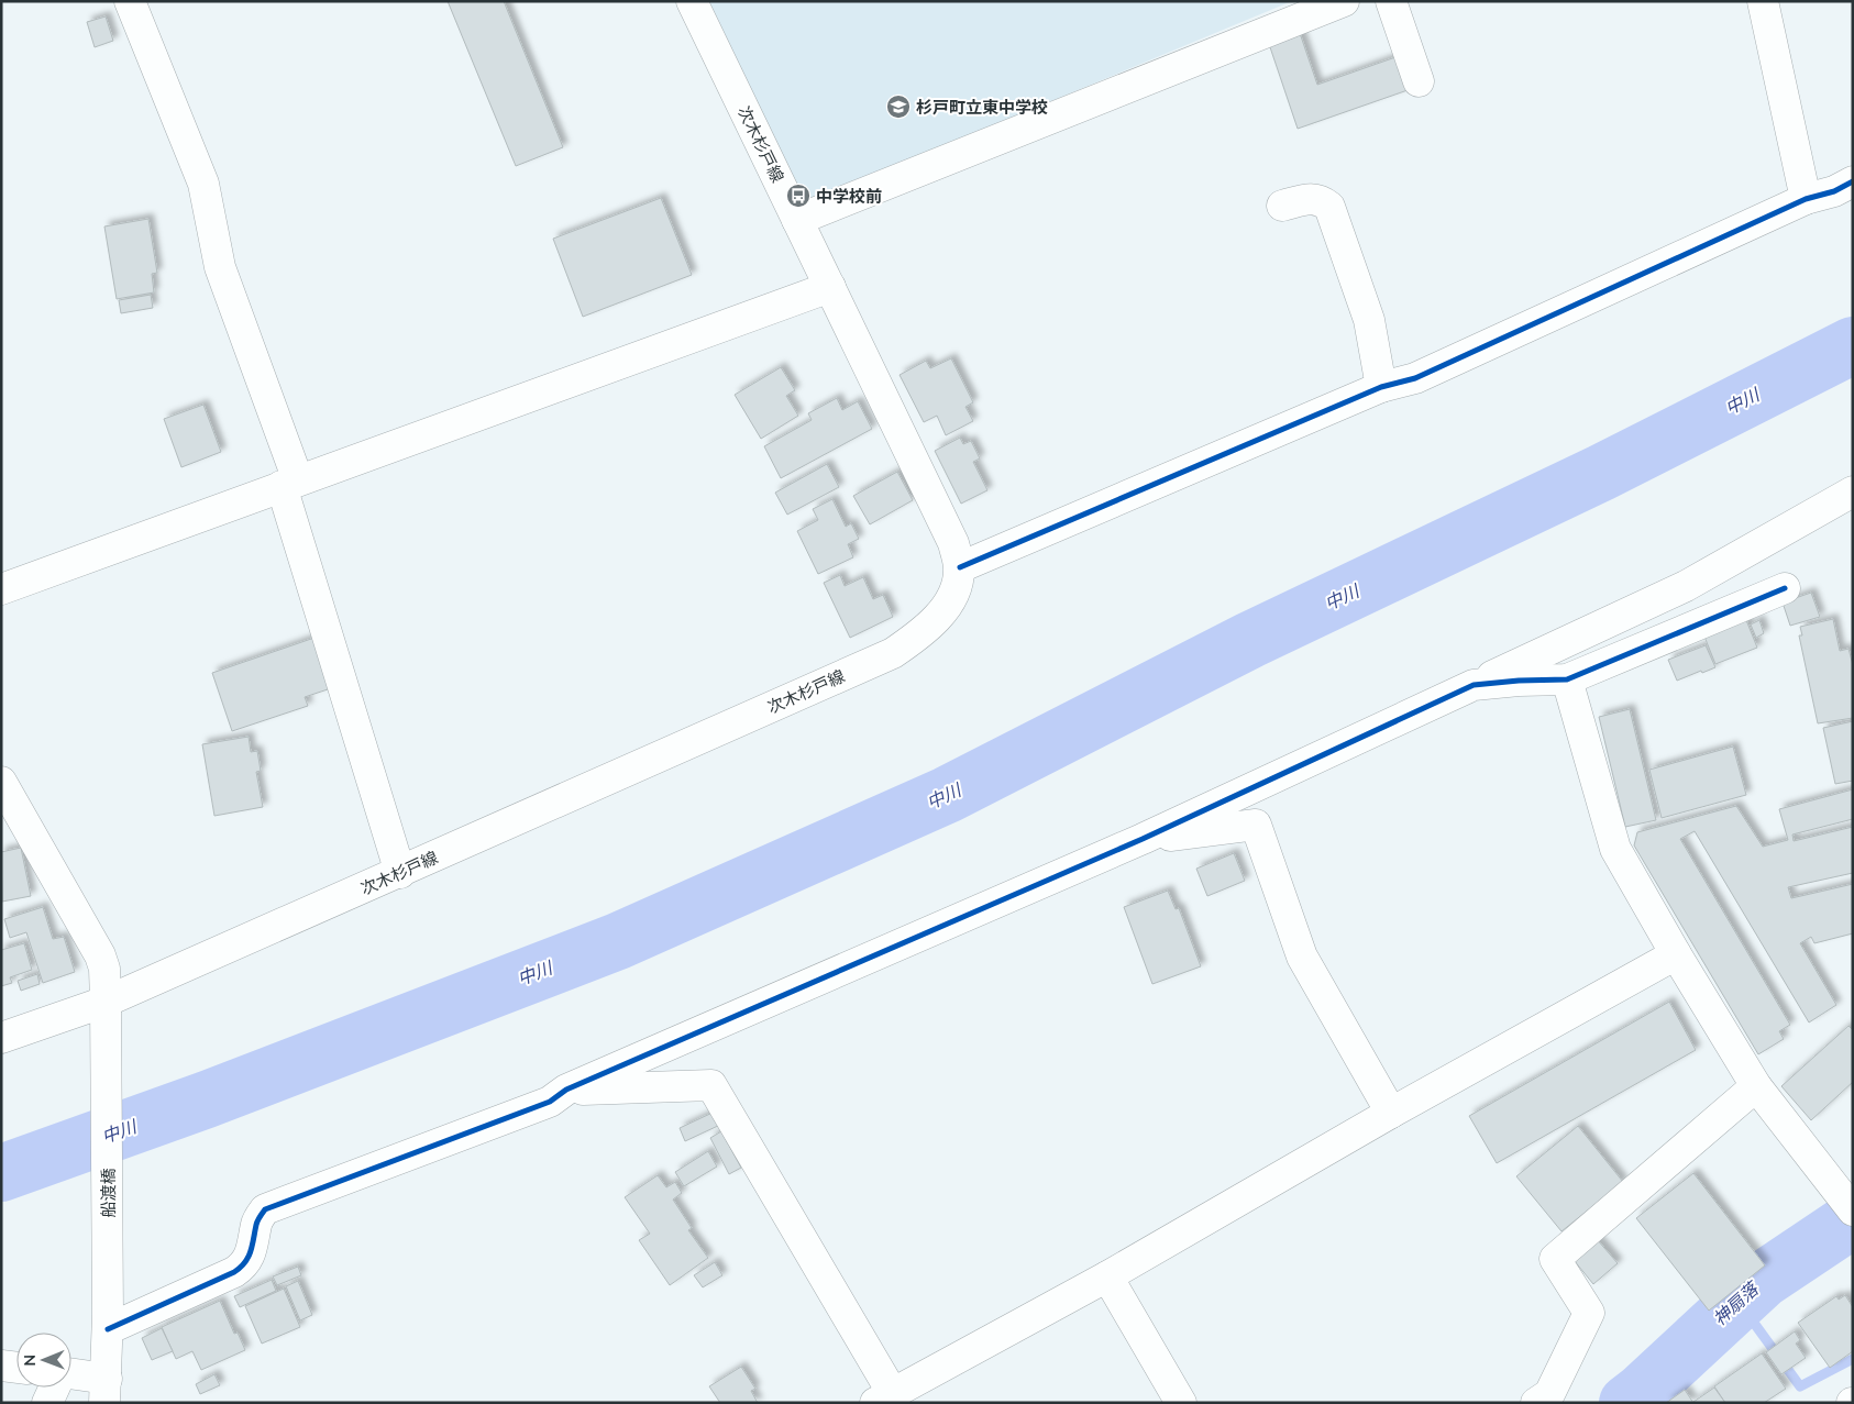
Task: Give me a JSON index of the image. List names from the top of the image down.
{
  "streets": {
    "street": ["次木杉戸線", "船渡橋"]
  },
  "crossings": [
    ["次木杉戸線", "船渡橋"]
  ],
  "water": ["中川", "神扇落"],
  "places": {
    "school or university": ["杉戸町立東中学校"],
    "bus stop": ["中学校前"]
  },
  "north": "left"
}
